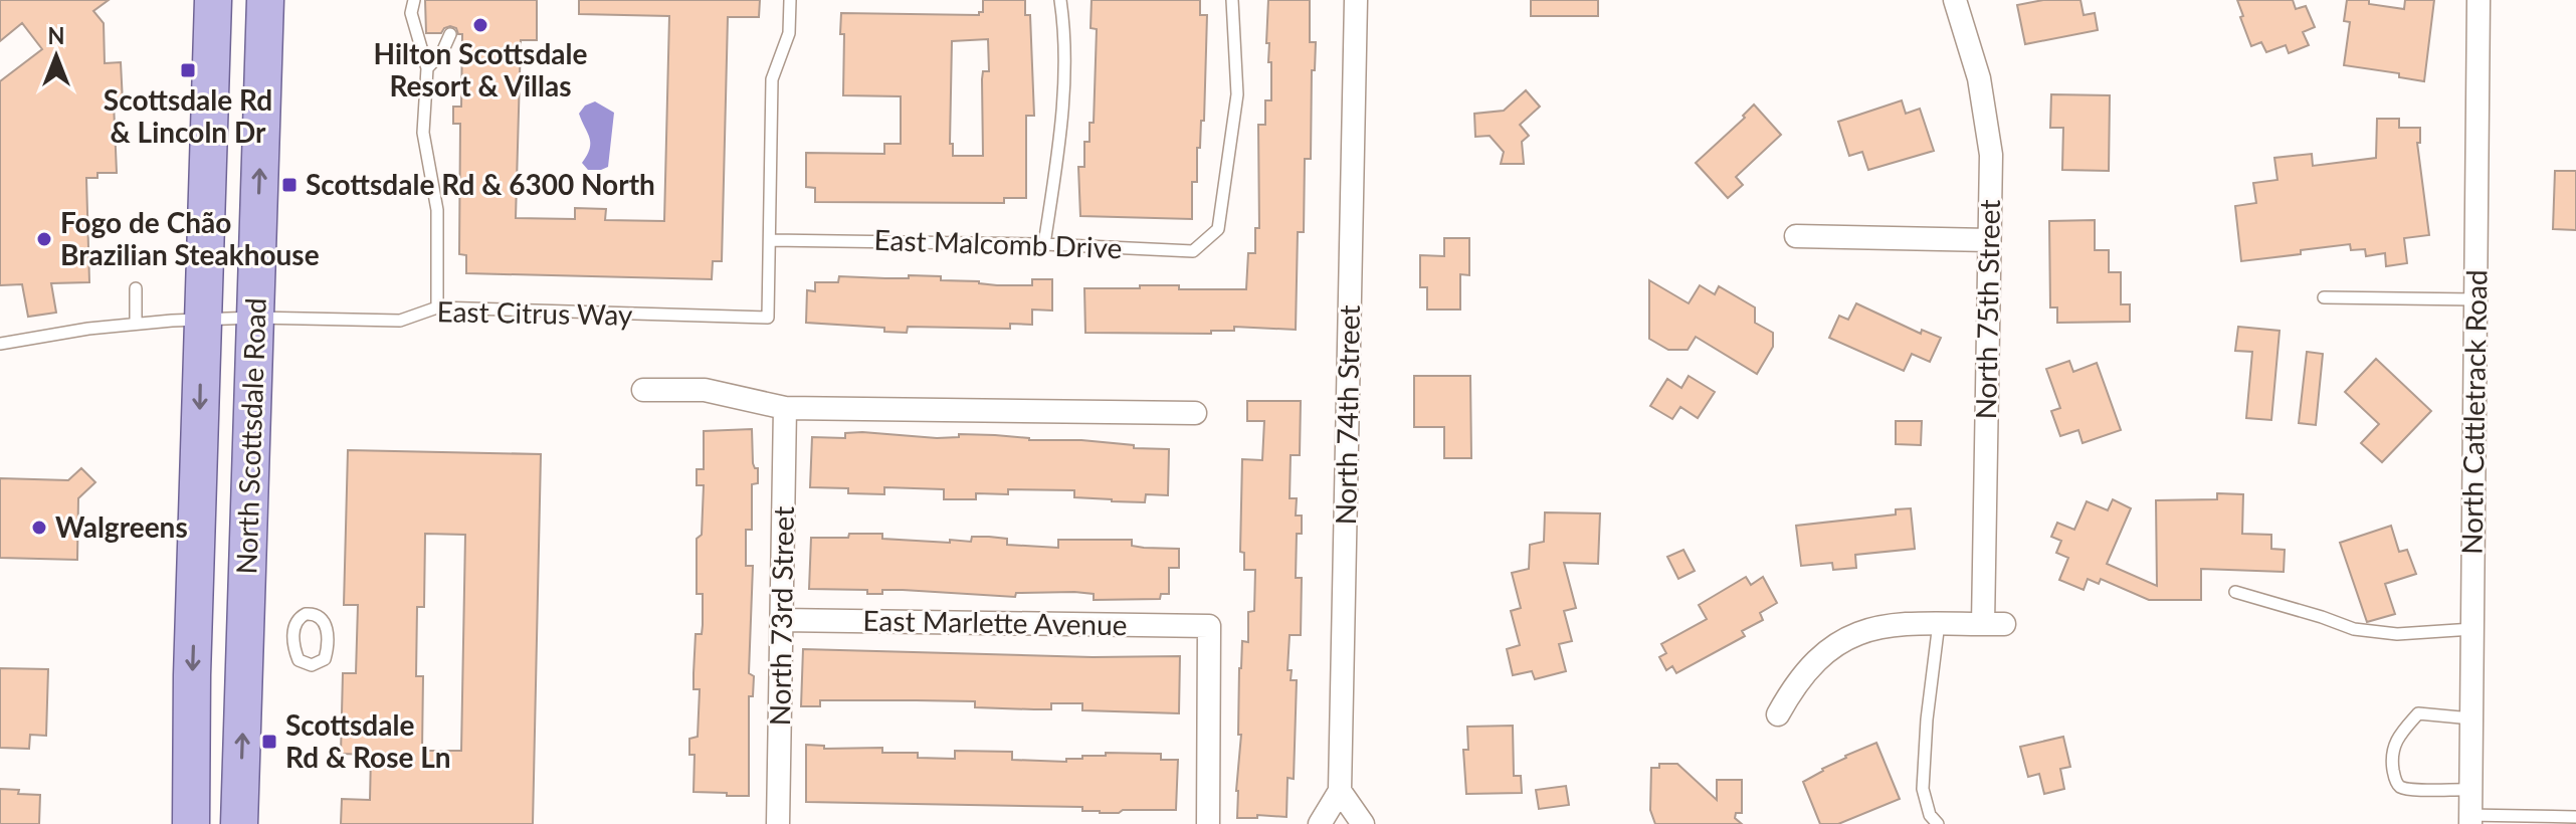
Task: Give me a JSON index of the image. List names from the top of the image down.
{
  "streets": {
    "main road": ["North Scottsdale Road"],
    "street": [
      "North 75th Street",
      "North Cattletrack Road",
      "North 74th Street",
      "North 73rd Street",
      "East Marlette Avenue"
    ],
    "lane": ["East Malcomb Drive", "East Citrus Way"]
  },
  "crossings": [
    ["East Malcomb Drive", "East Citrus Way"],
    ["East Citrus Way", "North Scottsdale Road"],
    ["North 73rd Street", "East Marlette Avenue"]
  ],
  "places": {
    "other": ["Hilton Scottsdale Resort & Villas", "Fogo de Chão Brazilian Steakhouse", "Walgreens"],
    "transit": ["Scottsdale Rd & Lincoln Dr", "Scottsdale Rd & 6300 North", "Scottsdale Rd & Rose Ln"]
  },
  "north": "top"
}
